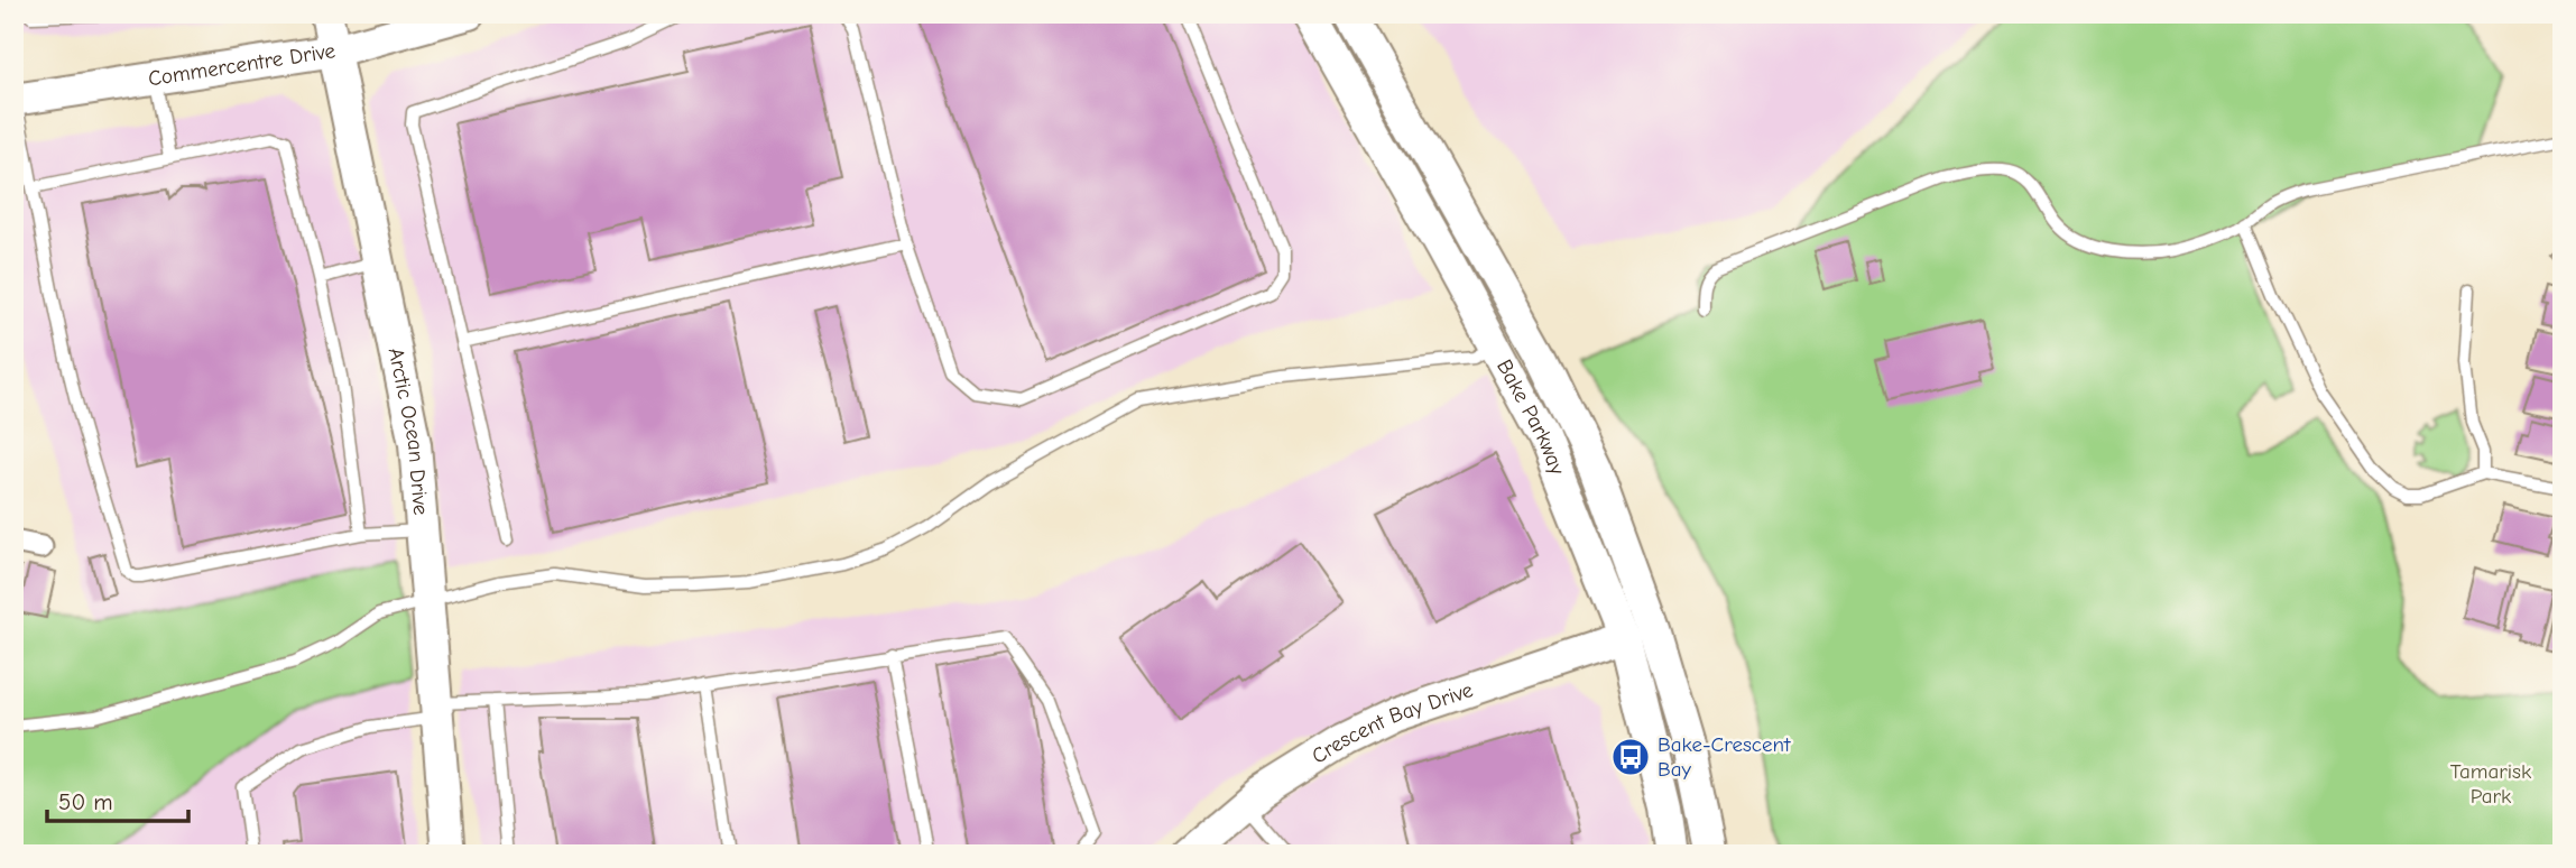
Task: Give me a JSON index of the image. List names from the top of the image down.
{
  "streets": {
    "main road": [
      "Commercentre Drive",
      "Bake Parkway",
      "Arctic Ocean Drive",
      "Crescent Bay Drive"
    ]
  },
  "crossings": [
    ["Commercentre Drive", "Arctic Ocean Drive"],
    ["Bake Parkway", "Crescent Bay Drive"]
  ],
  "parks": ["Tamarisk Park"],
  "places": {
    "bus stop": ["Bake-Crescent Bay"]
  },
  "scale_bar": "50 m"
}
